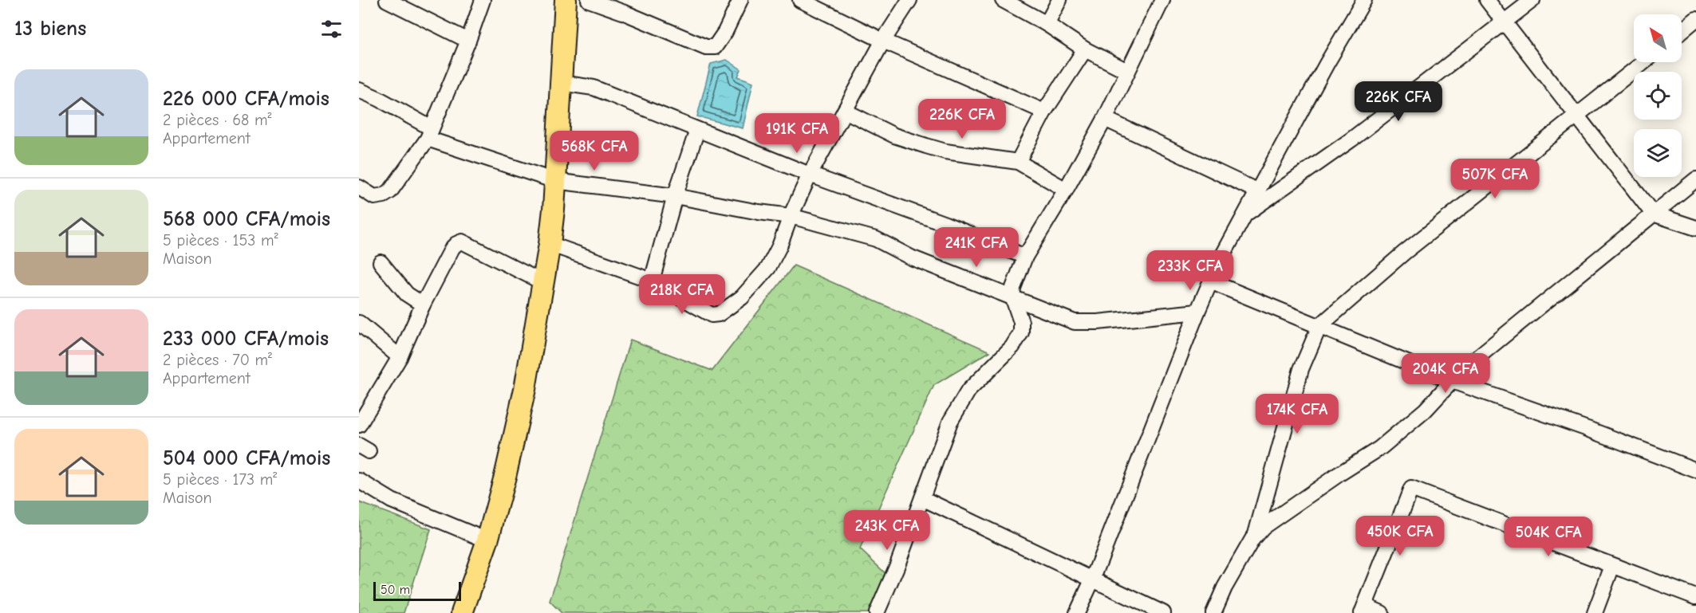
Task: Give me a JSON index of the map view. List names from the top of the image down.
{
  "scale_bar": "50 m",
  "north": "top left",
  "page": {
    "heading": "13 biens",
    "list": [
      {
        "name": "226 000 CFA/mois",
        "note": "2 pièces · 68 m² · Appartement"
      },
      {
        "name": "568 000 CFA/mois",
        "note": "5 pièces · 153 m² · Maison"
      },
      {
        "name": "233 000 CFA/mois",
        "note": "2 pièces · 70 m² · Appartement"
      },
      {
        "name": "504 000 CFA/mois",
        "note": "5 pièces · 173 m² · Maison"
      }
    ],
    "price": [
      "226K CFA",
      "226K CFA",
      "191K CFA",
      "568K CFA",
      "507K CFA",
      "241K CFA",
      "233K CFA",
      "218K CFA",
      "204K CFA",
      "174K CFA",
      "243K CFA",
      "450K CFA",
      "504K CFA"
    ],
    "scale": "50 m"
  }
}
